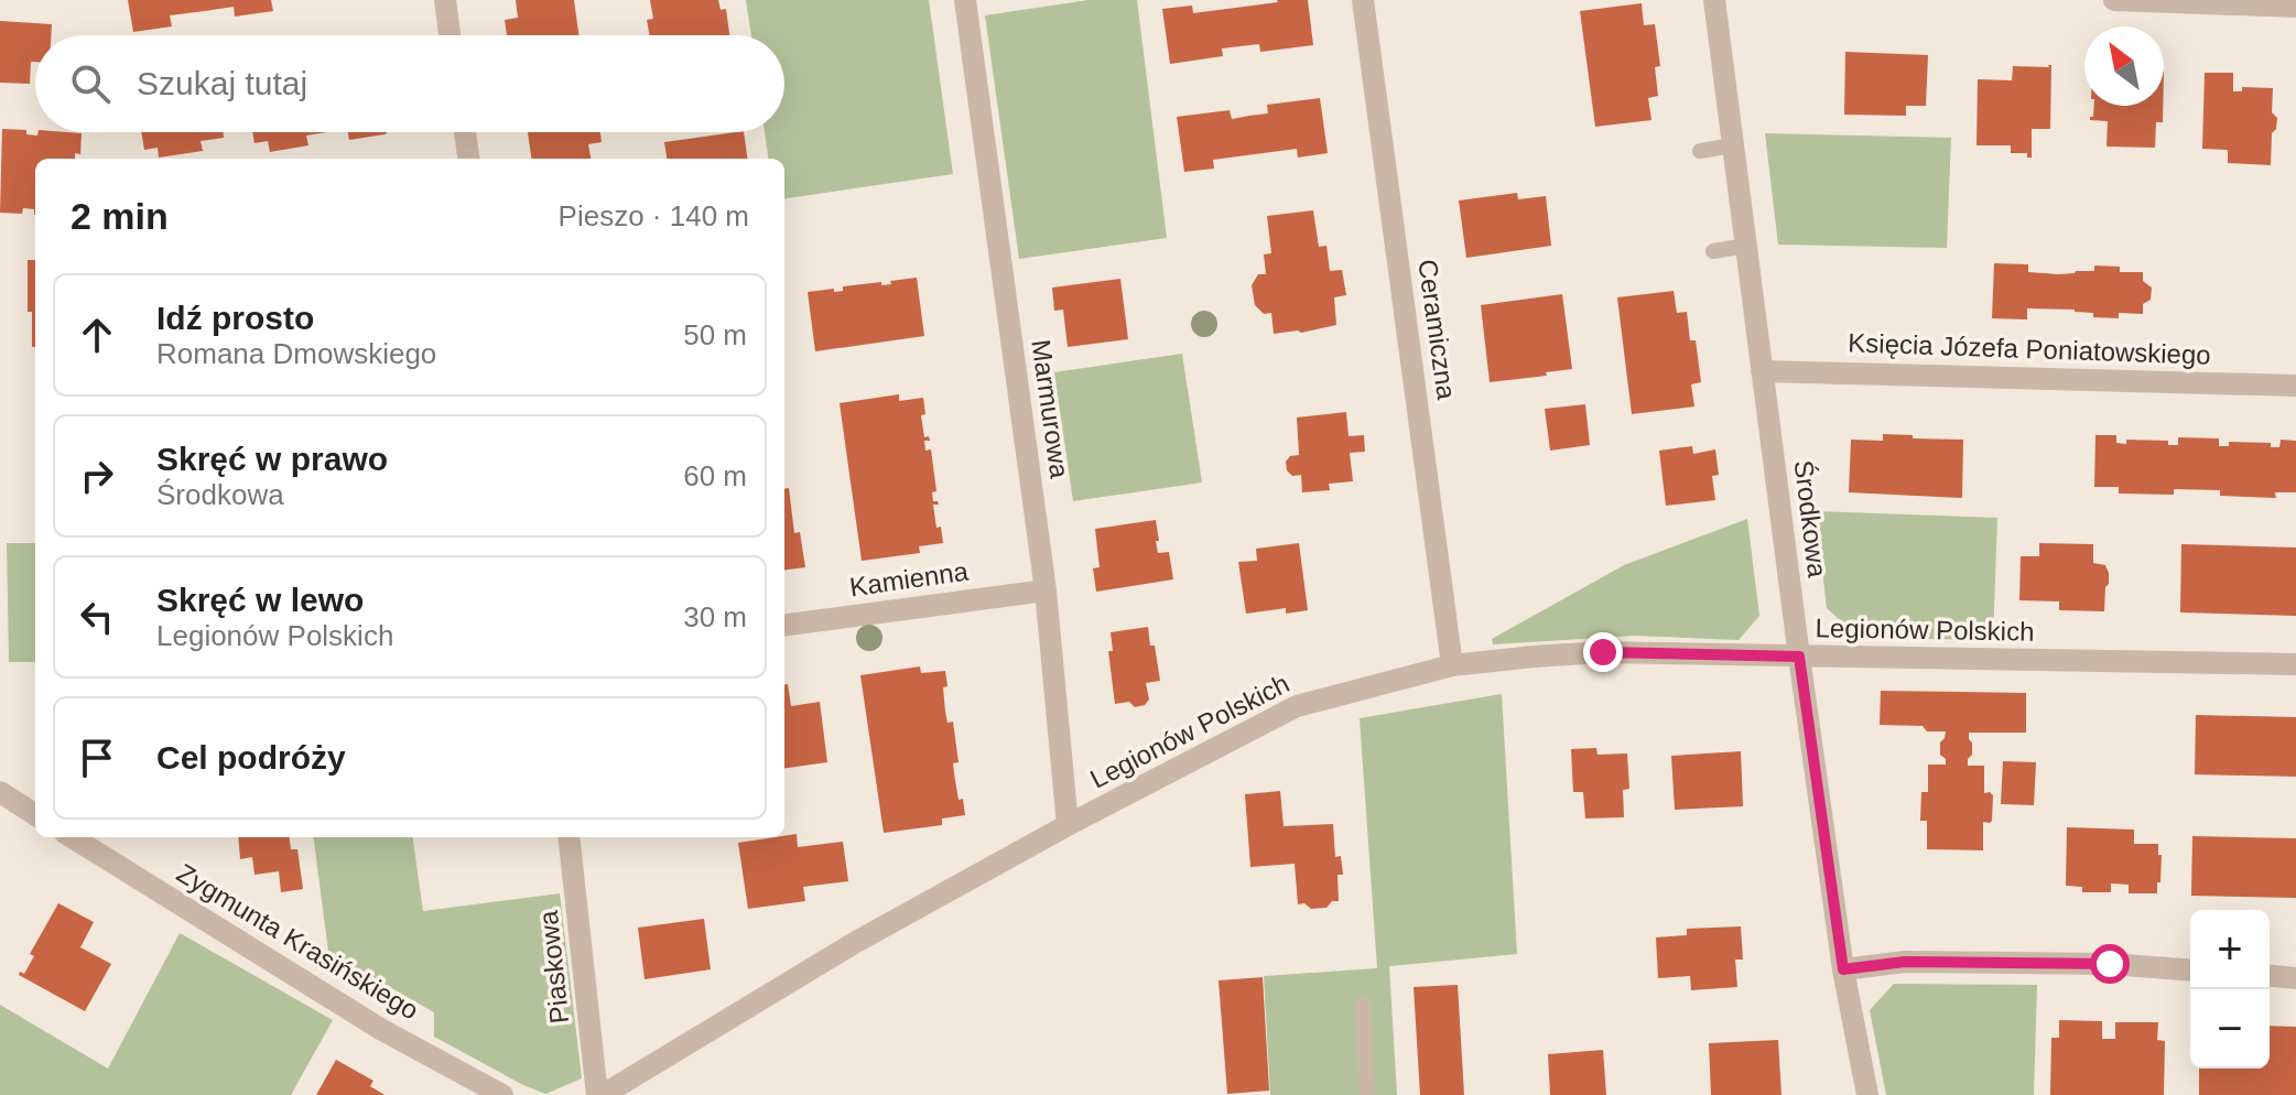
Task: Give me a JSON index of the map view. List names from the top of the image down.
{
  "streets": {
    "street": [
      "Ceramiczna",
      "Księcia Józefa Poniatowskiego",
      "Marmurowa",
      "Środkowa",
      "Kamienna",
      "Legionów Polskich",
      "Zygmunta Krasińskiego",
      "Piaskowa"
    ]
  },
  "crossings": [
    ["Ceramiczna", "Legionów Polskich"],
    ["Księcia Józefa Poniatowskiego", "Środkowa"],
    ["Marmurowa", "Kamienna"],
    ["Marmurowa", "Legionów Polskich"],
    ["Środkowa", "Legionów Polskich"],
    ["Legionów Polskich", "Piaskowa"]
  ],
  "north": "top left",
  "page": {
    "search": "Szukaj tutaj",
    "heading": ["2 min", "Pieszo · 140 m"],
    "list": [
      ["Idź prosto", "Romana Dmowskiego", "50 m"],
      ["Skręć w prawo", "Środkowa", "60 m"],
      ["Skręć w lewo", "Legionów Polskich", "30 m"],
      "Cel podróży"
    ],
    "map_buttons": ["+", "−"]
  }
}
